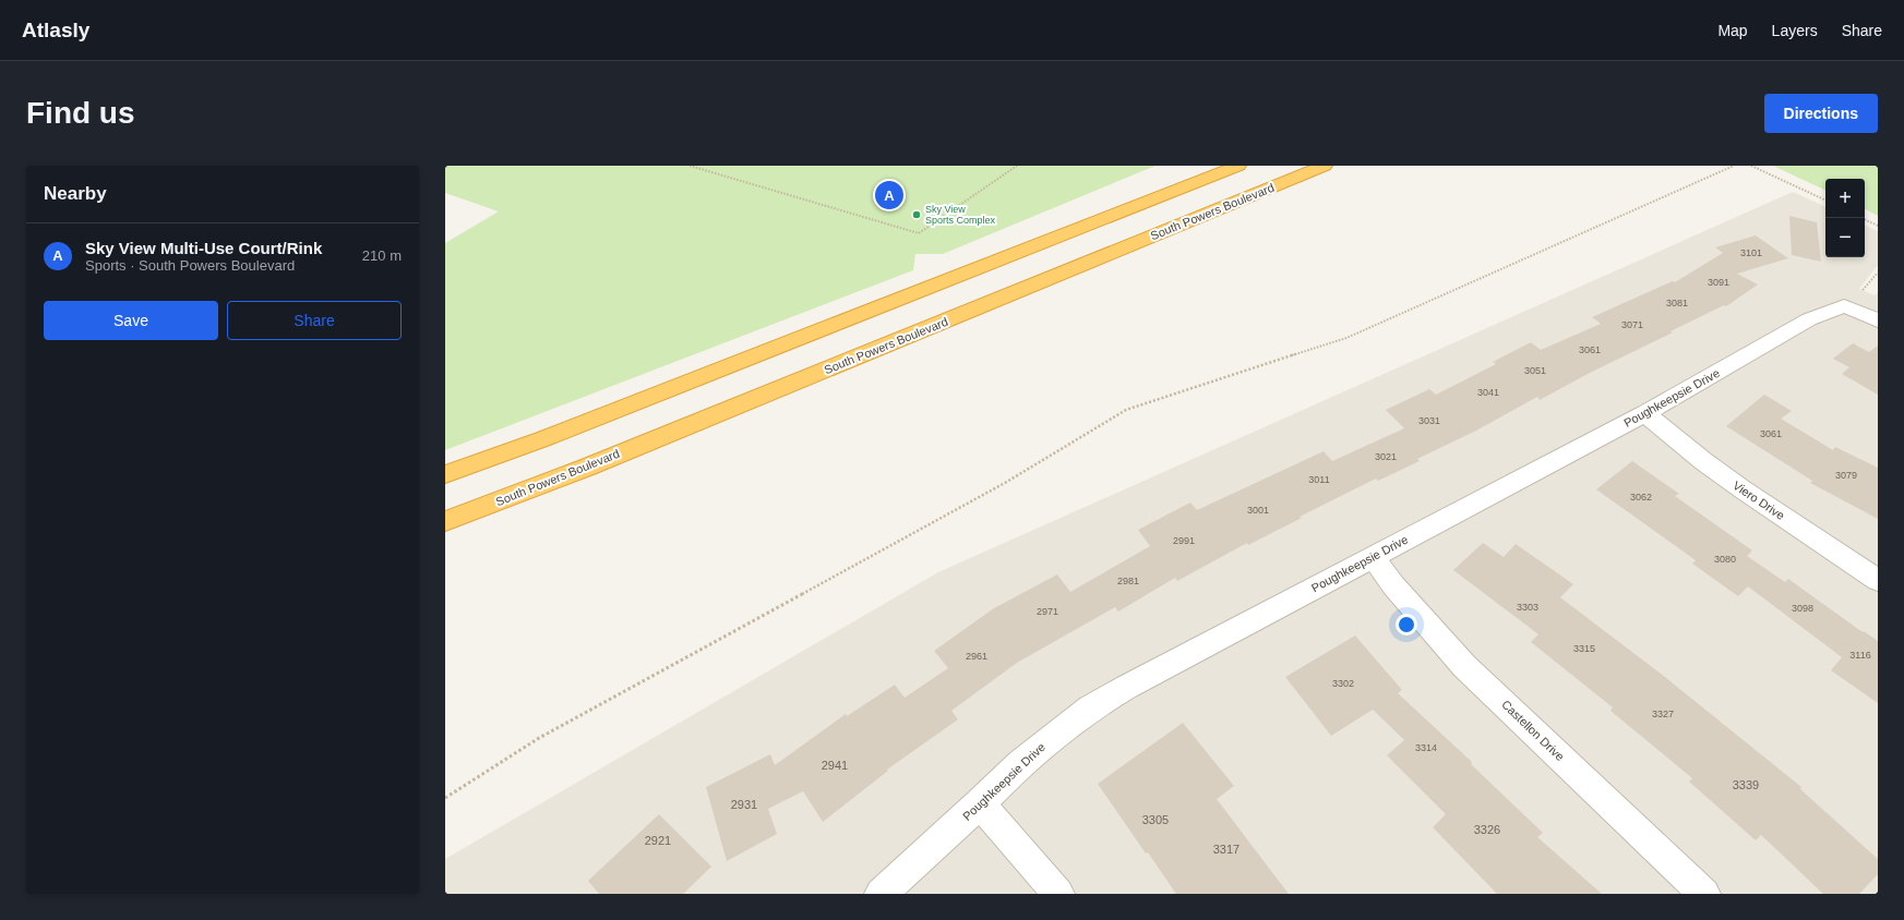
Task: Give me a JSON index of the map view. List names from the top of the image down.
{
  "streets": {
    "highway": ["South Powers Boulevard"],
    "street": ["Poughkeepsie Drive", "Viero Drive", "Castellon Drive"]
  },
  "crossings": [
    ["Poughkeepsie Drive", "Viero Drive"],
    ["Poughkeepsie Drive", "Castellon Drive"]
  ],
  "places": ["Sky View Sports Complex"],
  "house_numbers": [
    "3101",
    "3091",
    "3081",
    "3071",
    "3061",
    "3051",
    "3041",
    "3031",
    "3061",
    "3021",
    "3079",
    "3011",
    "3062",
    "3001",
    "2991",
    "3080",
    "2981",
    "3303",
    "3098",
    "2971",
    "3315",
    "3116",
    "2961",
    "3302",
    "3327",
    "3314",
    "2941",
    "3339",
    "2931",
    "3305",
    "3326",
    "2921",
    "3317"
  ],
  "page": {
    "header": "Atlasly",
    "nav": ["Map", "Layers", "Share"],
    "buttons": [
      "Directions",
      ["Save", "Share"]
    ],
    "title": "Find us",
    "heading": "Nearby",
    "map_buttons": ["+", "−"],
    "pins": "A",
    "list": [
      {
        "mark": "A",
        "name": "Sky View Multi-Use Court/Rink",
        "note": "Sports · South Powers Boulevard",
        "value": "210 m"
      }
    ]
  }
}
